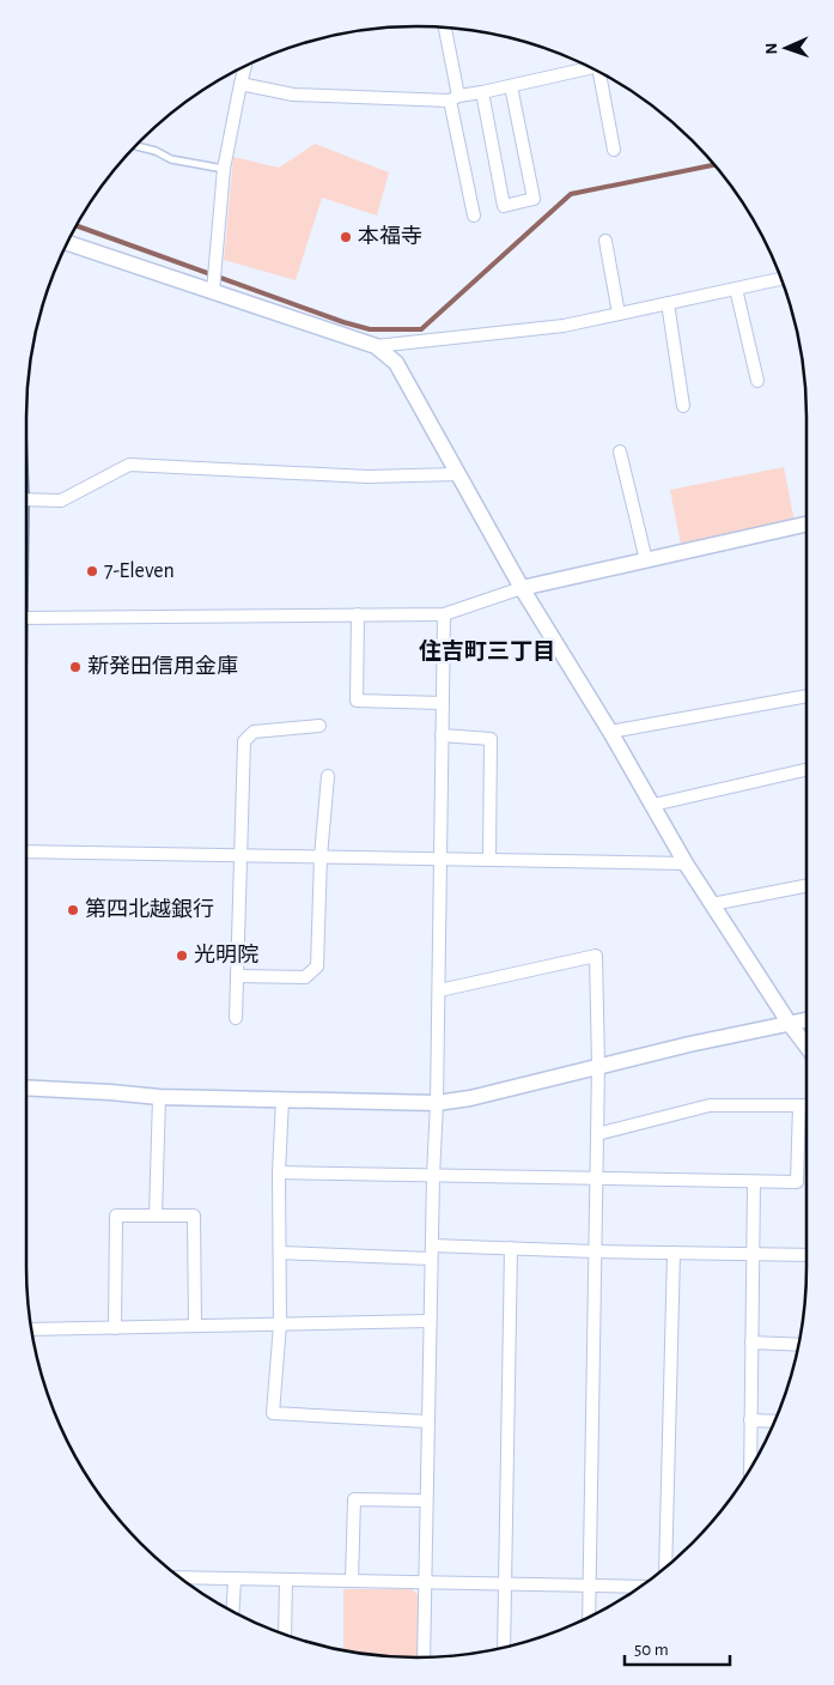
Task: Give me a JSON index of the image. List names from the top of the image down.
{
  "districts": ["住吉町三丁目"],
  "places": [
    "本福寺",
    "7-Eleven",
    "新発田信用金庫",
    "第四北越銀行",
    "光明院"
  ],
  "scale_bar": "50 m",
  "north": "left"
}
